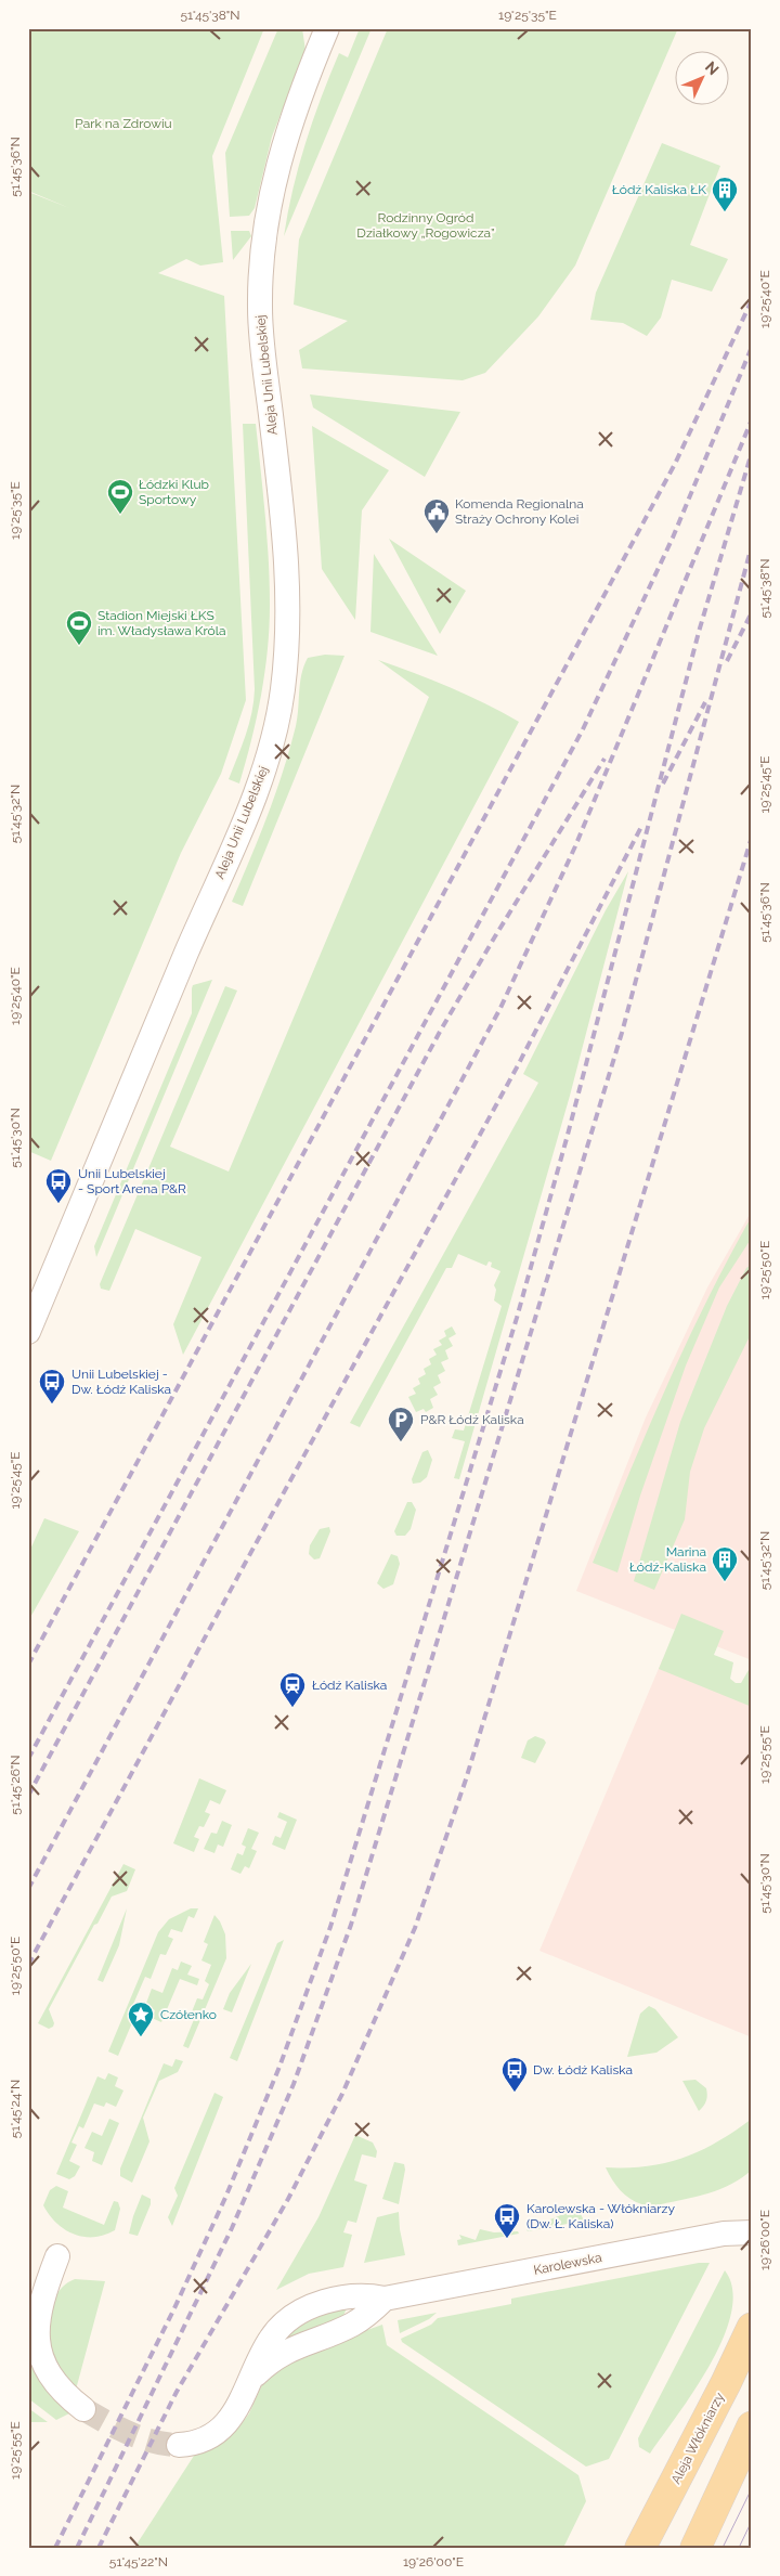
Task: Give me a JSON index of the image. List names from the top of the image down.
{
  "streets": {
    "main road": ["Aleja Włókniarzy"],
    "street": ["Aleja Unii Lubelskiej", "Karolewska"]
  },
  "parks": ["Park na Zdrowiu", "Rodzinny Ogród Działkowy „Rogowicza”"],
  "places": {
    "building": ["Łódź Kaliska ŁK", "Marina Łódź-Kaliska"],
    "sports": ["Łódzki Klub Sportowy", "Stadion Miejski ŁKS im. Władysława Króla"],
    "public building": ["Komenda Regionalna Straży Ochrony Kolei"],
    "bus stop": [
      "Unii Lubelskiej - Sport Arena P&R",
      "Unii Lubelskiej - Dw. Łódź Kaliska",
      "Dw. Łódź Kaliska",
      "Karolewska - Włókniarzy (Dw. Ł. Kaliska)"
    ],
    "parking": ["P&R Łódź Kaliska"],
    "station": ["Łódź Kaliska"],
    "place": ["Czółenko"]
  },
  "north": "top right",
  "coordinates": [
    "51°45'38\"N",
    "19°25'35\"E",
    "51°45'36\"N",
    "19°25'40\"E",
    "19°25'45\"E",
    "51°45'32\"N",
    "51°45'30\"N",
    "19°25'50\"E",
    "19°25'55\"E",
    "51°45'26\"N",
    "51°45'24\"N",
    "19°26'00\"E",
    "51°45'22\"N"
  ]
}
